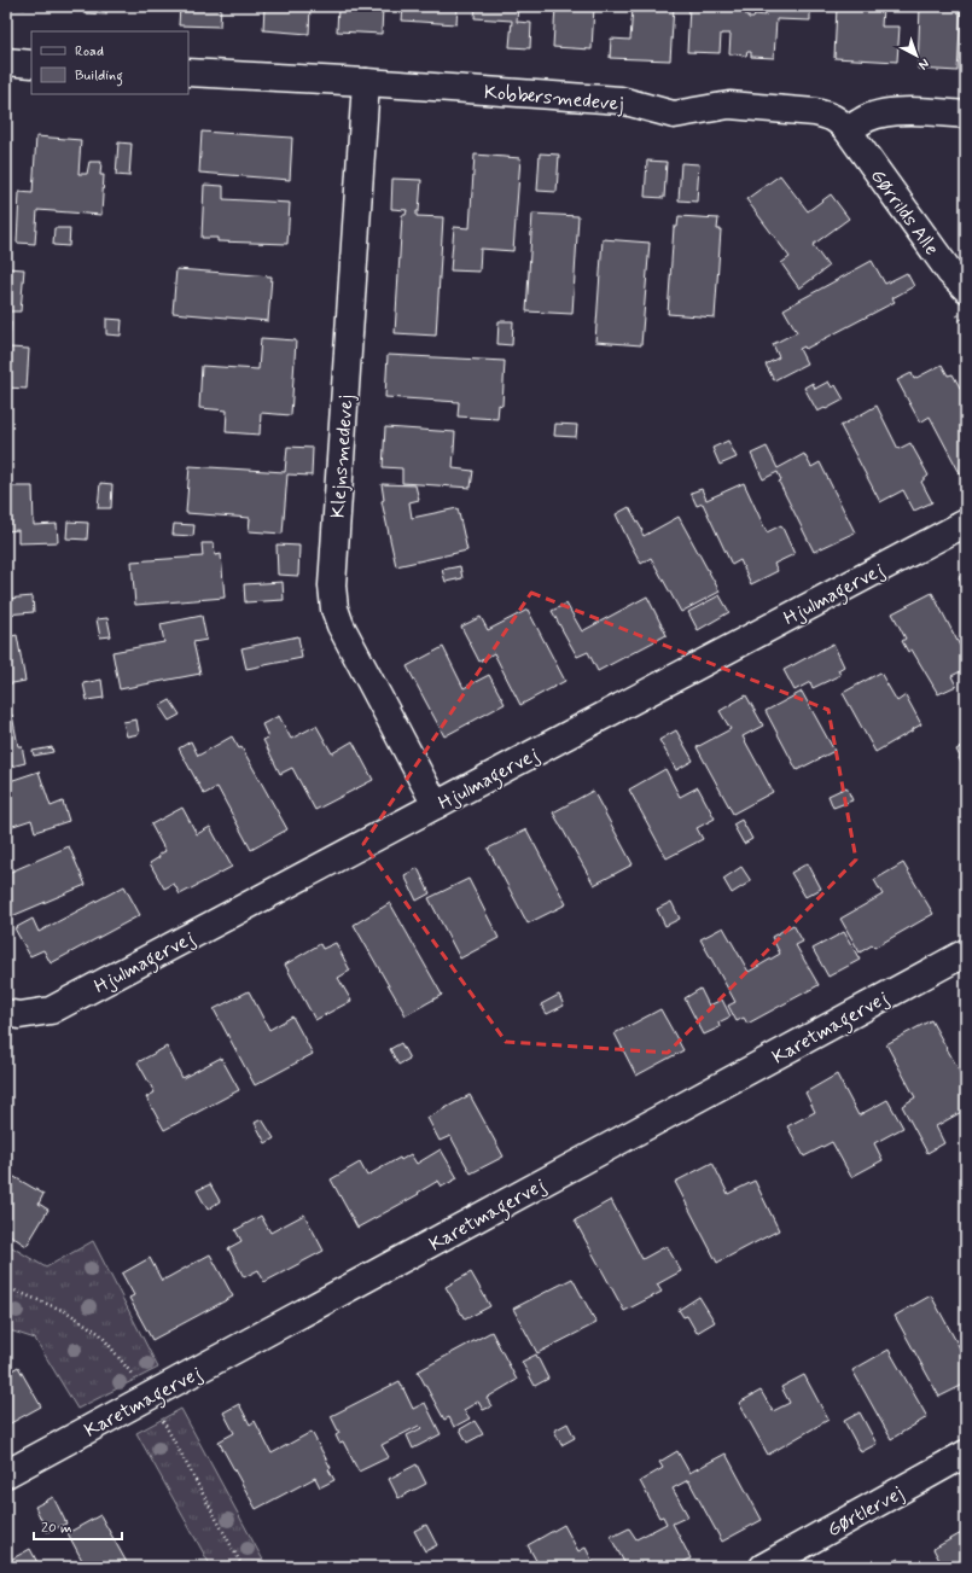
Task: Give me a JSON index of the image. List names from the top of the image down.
{
  "streets": {
    "street": [
      "Kobbersmedevej",
      "Gørrilds Alle",
      "Klejnsmedevej",
      "Hjulmagervej",
      "Karetmagervej",
      "Gørtlervej"
    ]
  },
  "crossings": [
    ["Kobbersmedevej", "Gørrilds Alle"],
    ["Kobbersmedevej", "Klejnsmedevej"],
    ["Klejnsmedevej", "Hjulmagervej"]
  ],
  "legend": ["Road", "Building"],
  "scale_bar": "20 m",
  "north": "bottom right"
}
